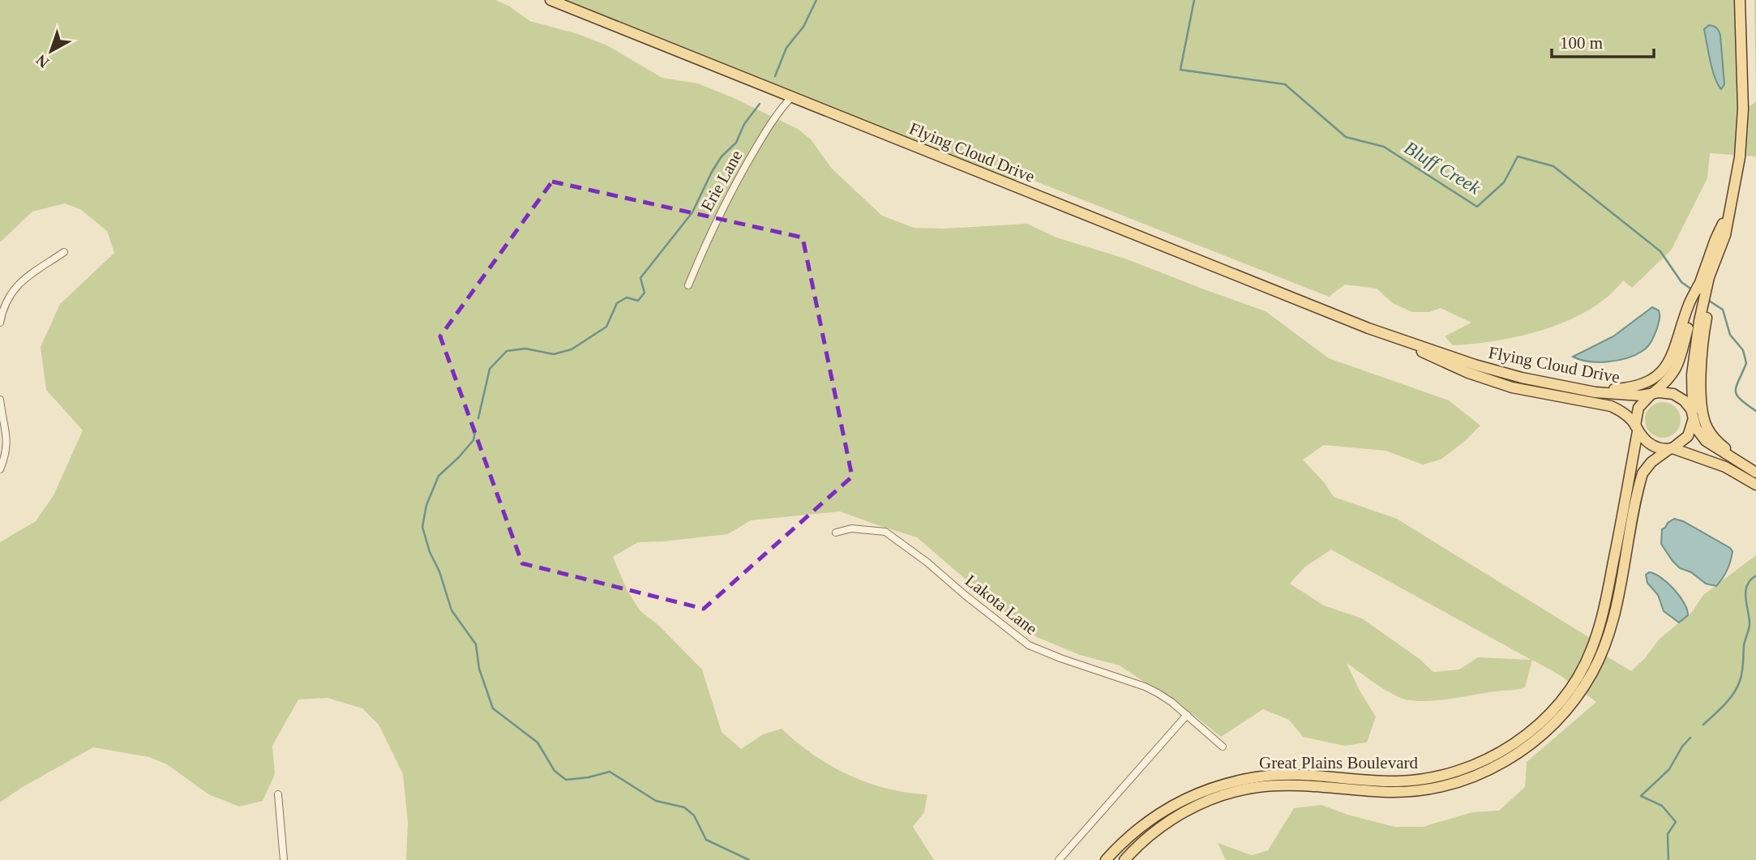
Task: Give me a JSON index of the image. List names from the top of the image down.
{
  "streets": {
    "main road": ["Flying Cloud Drive", "Great Plains Boulevard"],
    "street": ["Erie Lane", "Lakota Lane"]
  },
  "crossings": [
    ["Flying Cloud Drive", "Erie Lane"],
    ["Flying Cloud Drive", "Great Plains Boulevard"]
  ],
  "water": ["Bluff Creek"],
  "scale_bar": "100 m",
  "north": "bottom left"
}
